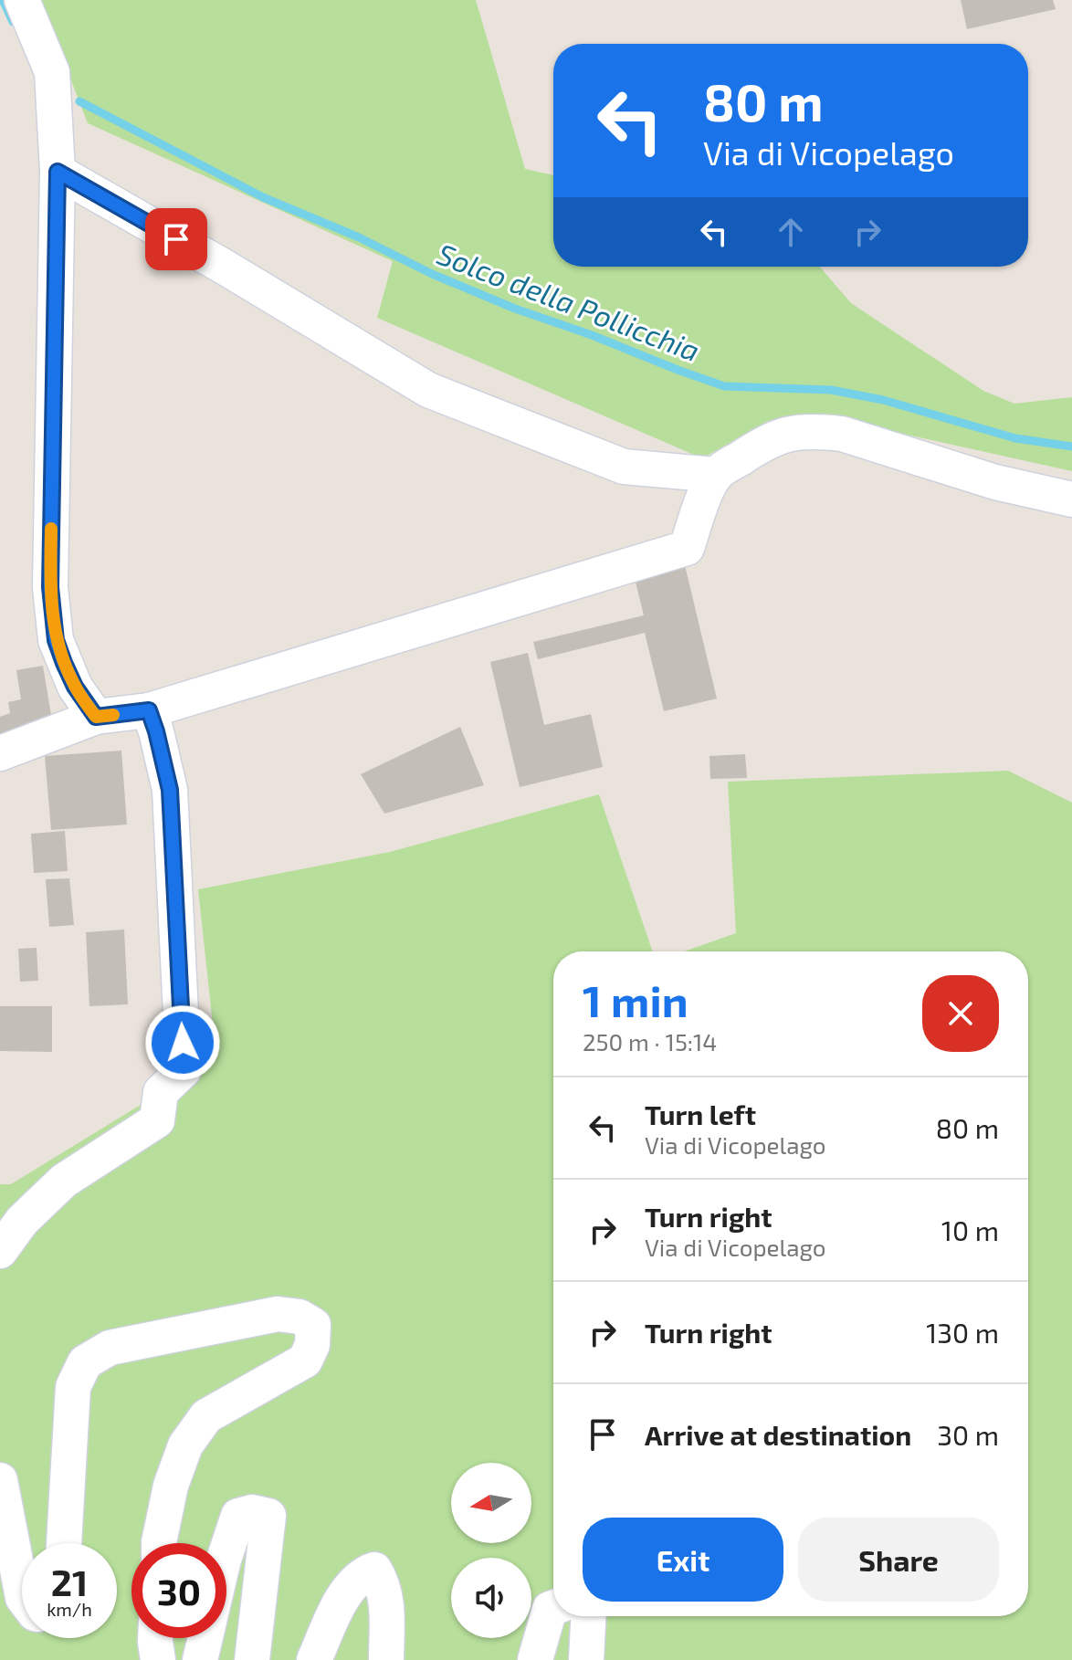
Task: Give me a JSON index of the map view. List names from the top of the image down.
{
  "water": ["Solco della Pollicchia"],
  "north": "left",
  "page": {
    "turn": ["80 m", "Via di Vicopelago"],
    "heading": ["1 min", "250 m · 15:14"],
    "list": [
      {
        "name": "Turn left",
        "note": "Via di Vicopelago",
        "value": "80 m"
      },
      {
        "name": "Turn right",
        "note": "Via di Vicopelago",
        "value": "10 m"
      },
      {
        "name": "Turn right",
        "value": "130 m"
      },
      {
        "name": "Arrive at destination",
        "value": "30 m"
      }
    ],
    "buttons": ["Exit", "Share"],
    "speed": "21 km/h",
    "limit": "30"
  }
}
